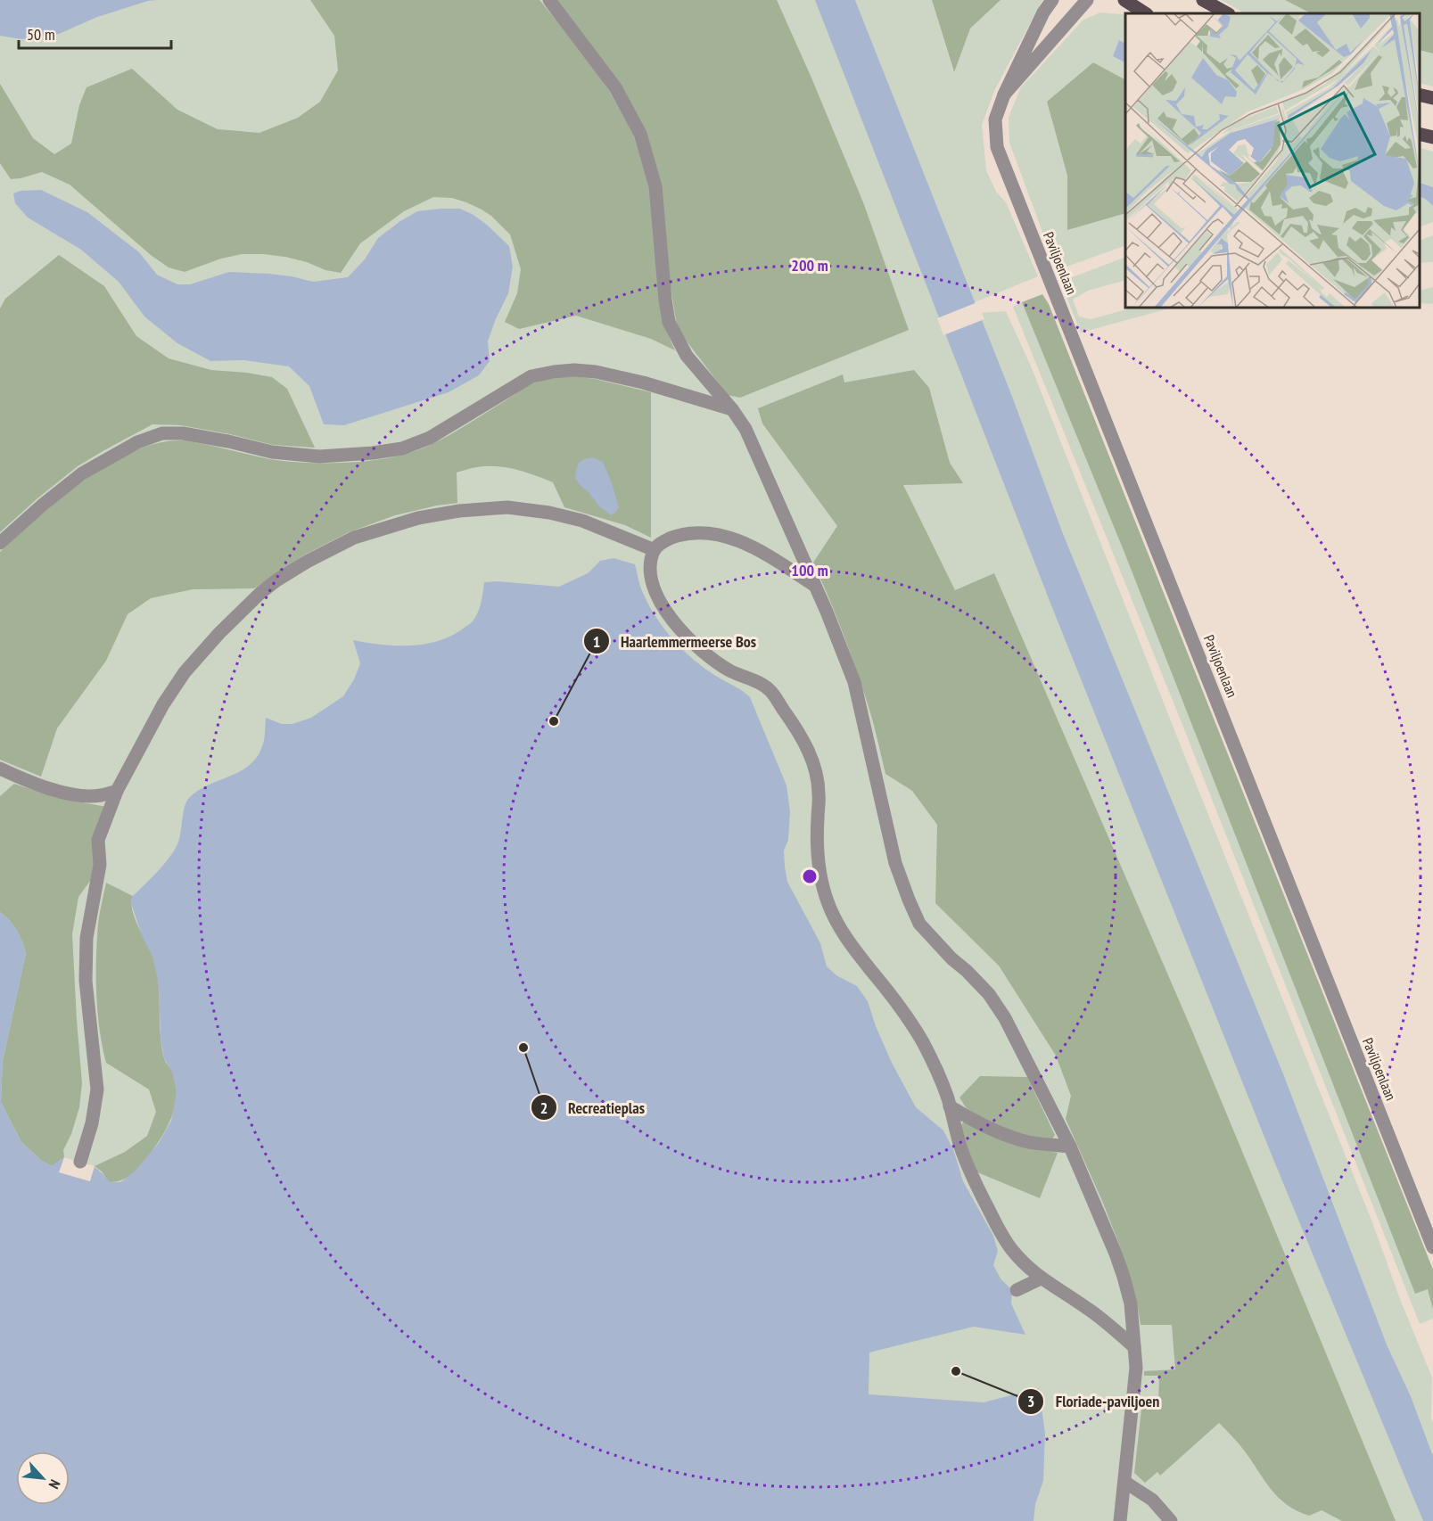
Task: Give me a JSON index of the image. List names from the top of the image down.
{
  "streets": {
    "street": ["Paviljoenlaan"]
  },
  "places": ["Haarlemmermeerse Bos", "Recreatieplas", "Floriade-paviljoen"],
  "scale_bar": "50 m",
  "north": "bottom right",
  "rings": ["200 m", "100 m"]
}
